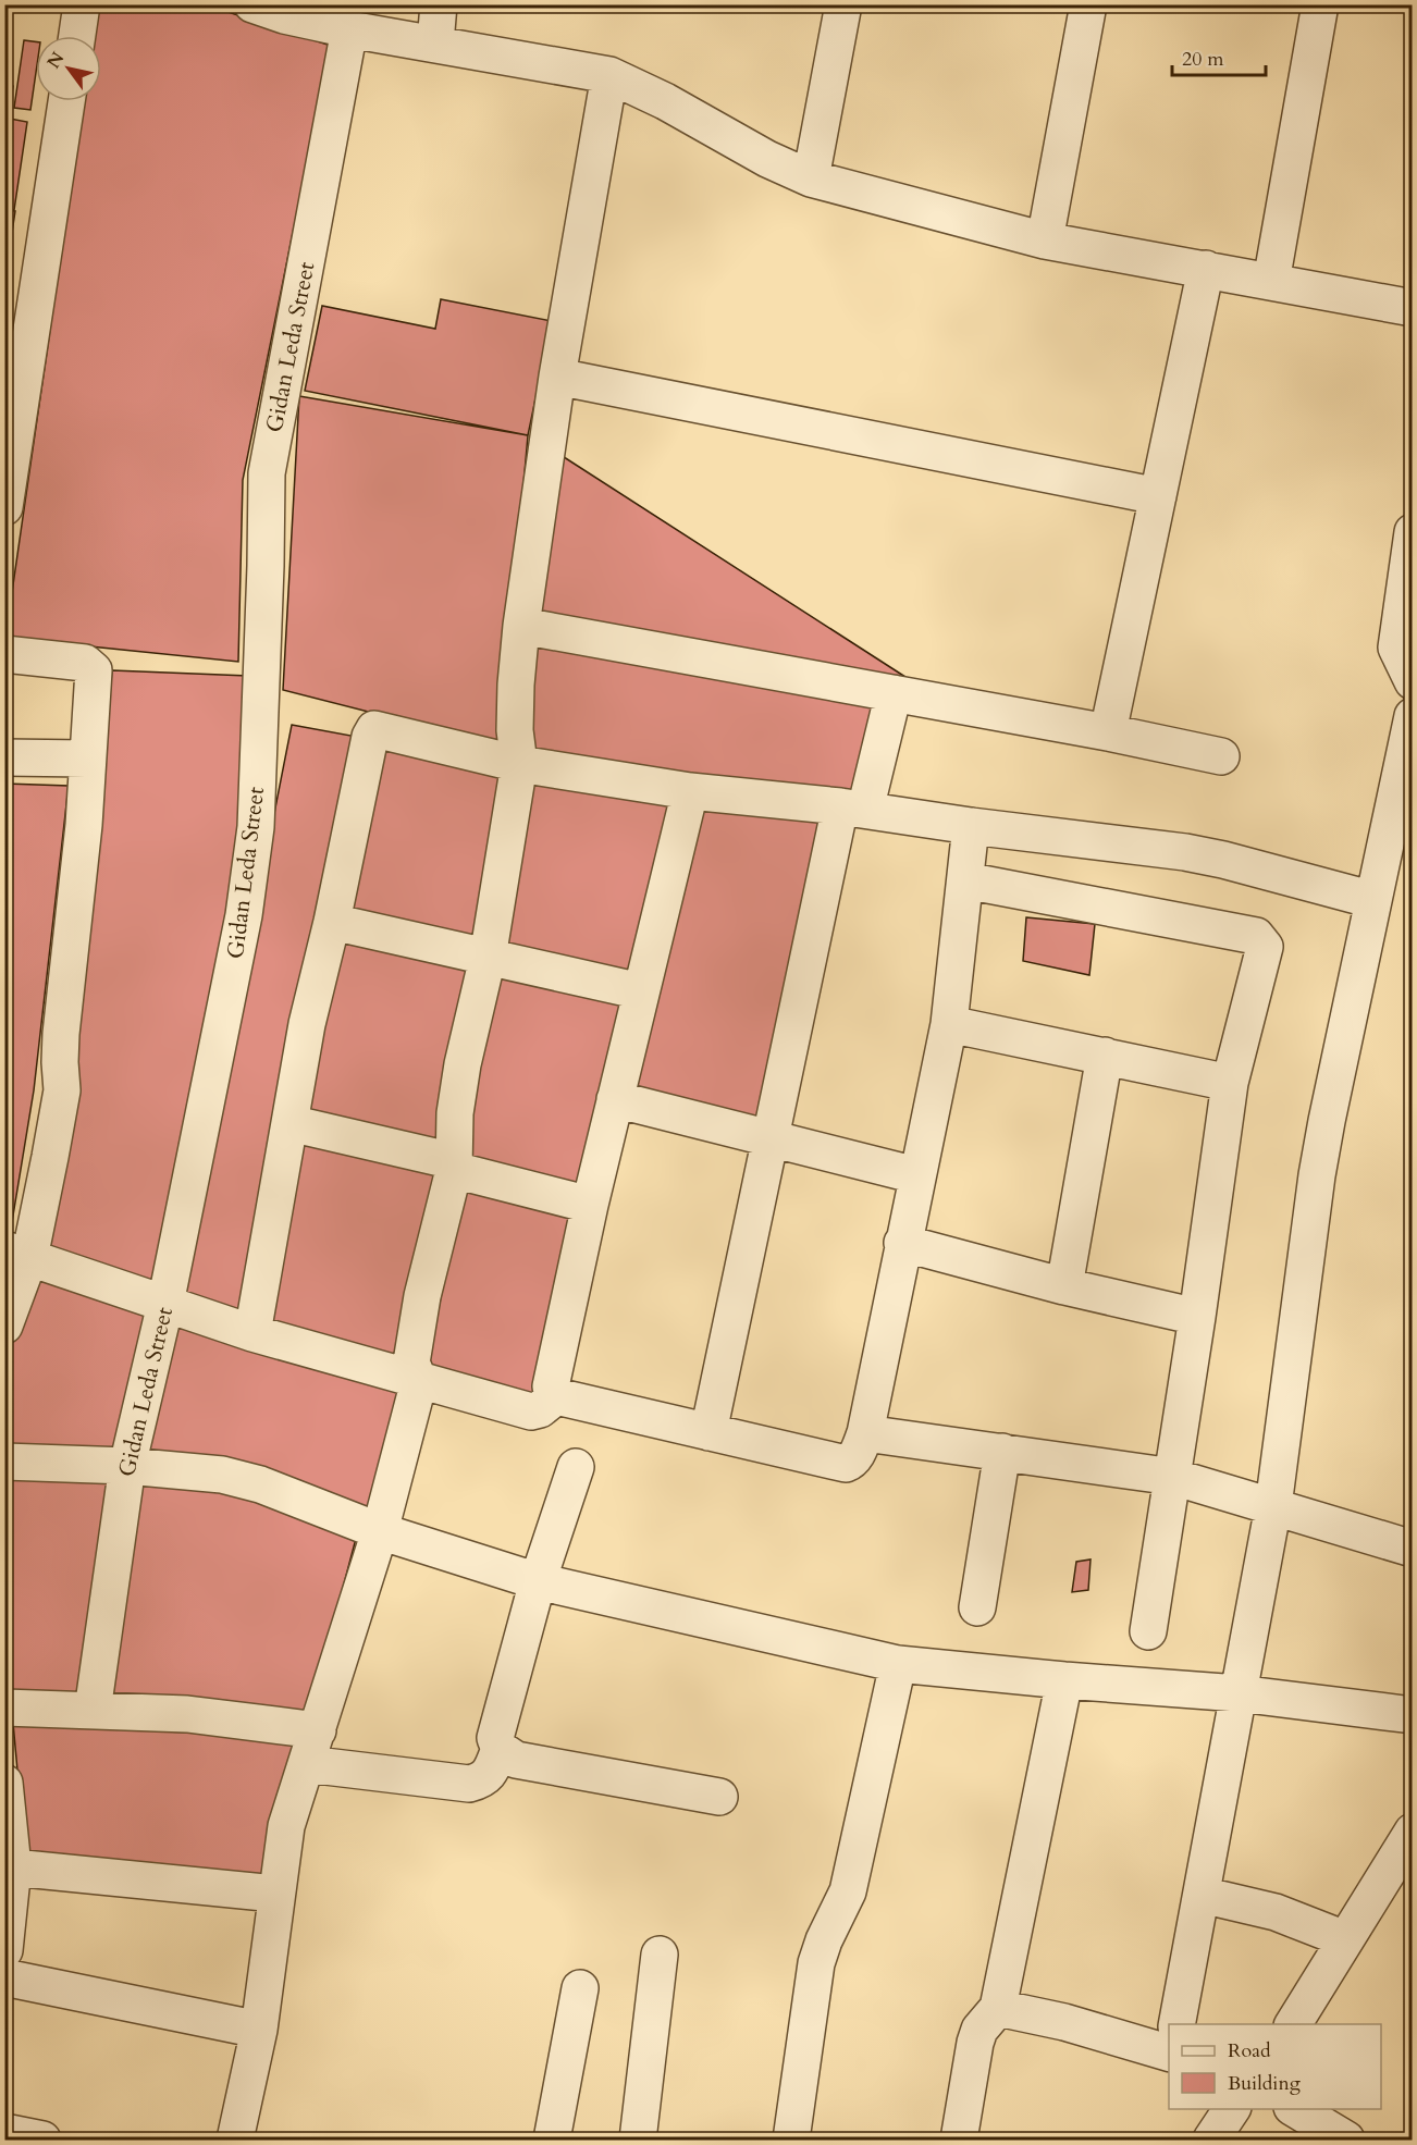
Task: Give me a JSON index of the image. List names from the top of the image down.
{
  "streets": {
    "street": ["Gidan Leda Street"]
  },
  "legend": ["Road", "Building"],
  "scale_bar": "20 m",
  "north": "top left"
}
